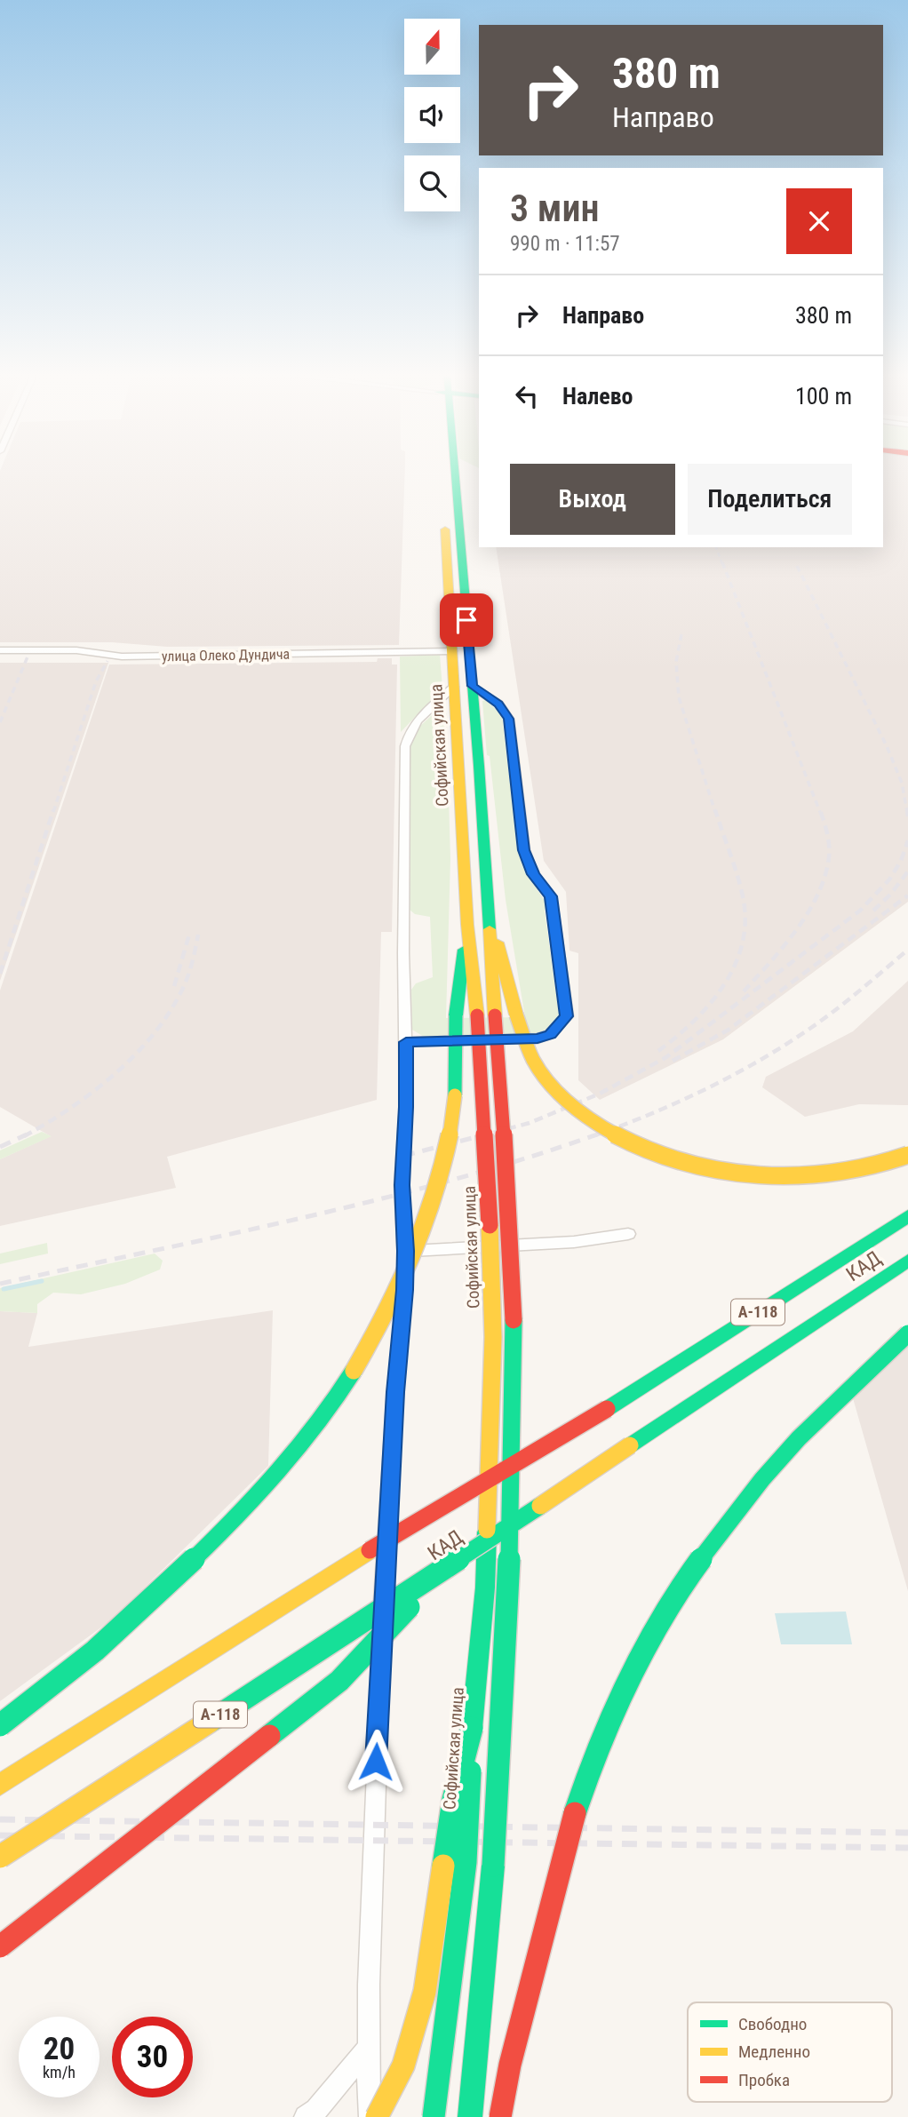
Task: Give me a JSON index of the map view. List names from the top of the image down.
{
  "streets": {
    "main road": ["Софийская улица", "КАД", "А-118"],
    "street": ["улица Олеко Дундича"]
  },
  "crossings": [
    ["улица Олеко Дундича", "Софийская улица"]
  ],
  "legend": ["Свободно", "Медленно", "Пробка"],
  "north": "top",
  "page": {
    "turn": ["380 m", "Направо"],
    "heading": ["3 мин", "990 m · 11:57"],
    "list": [
      {
        "name": "Направо",
        "value": "380 m"
      },
      {
        "name": "Налево",
        "value": "100 m"
      }
    ],
    "buttons": ["Выход", "Поделиться"],
    "speed": "20 km/h",
    "limit": "30"
  }
}
